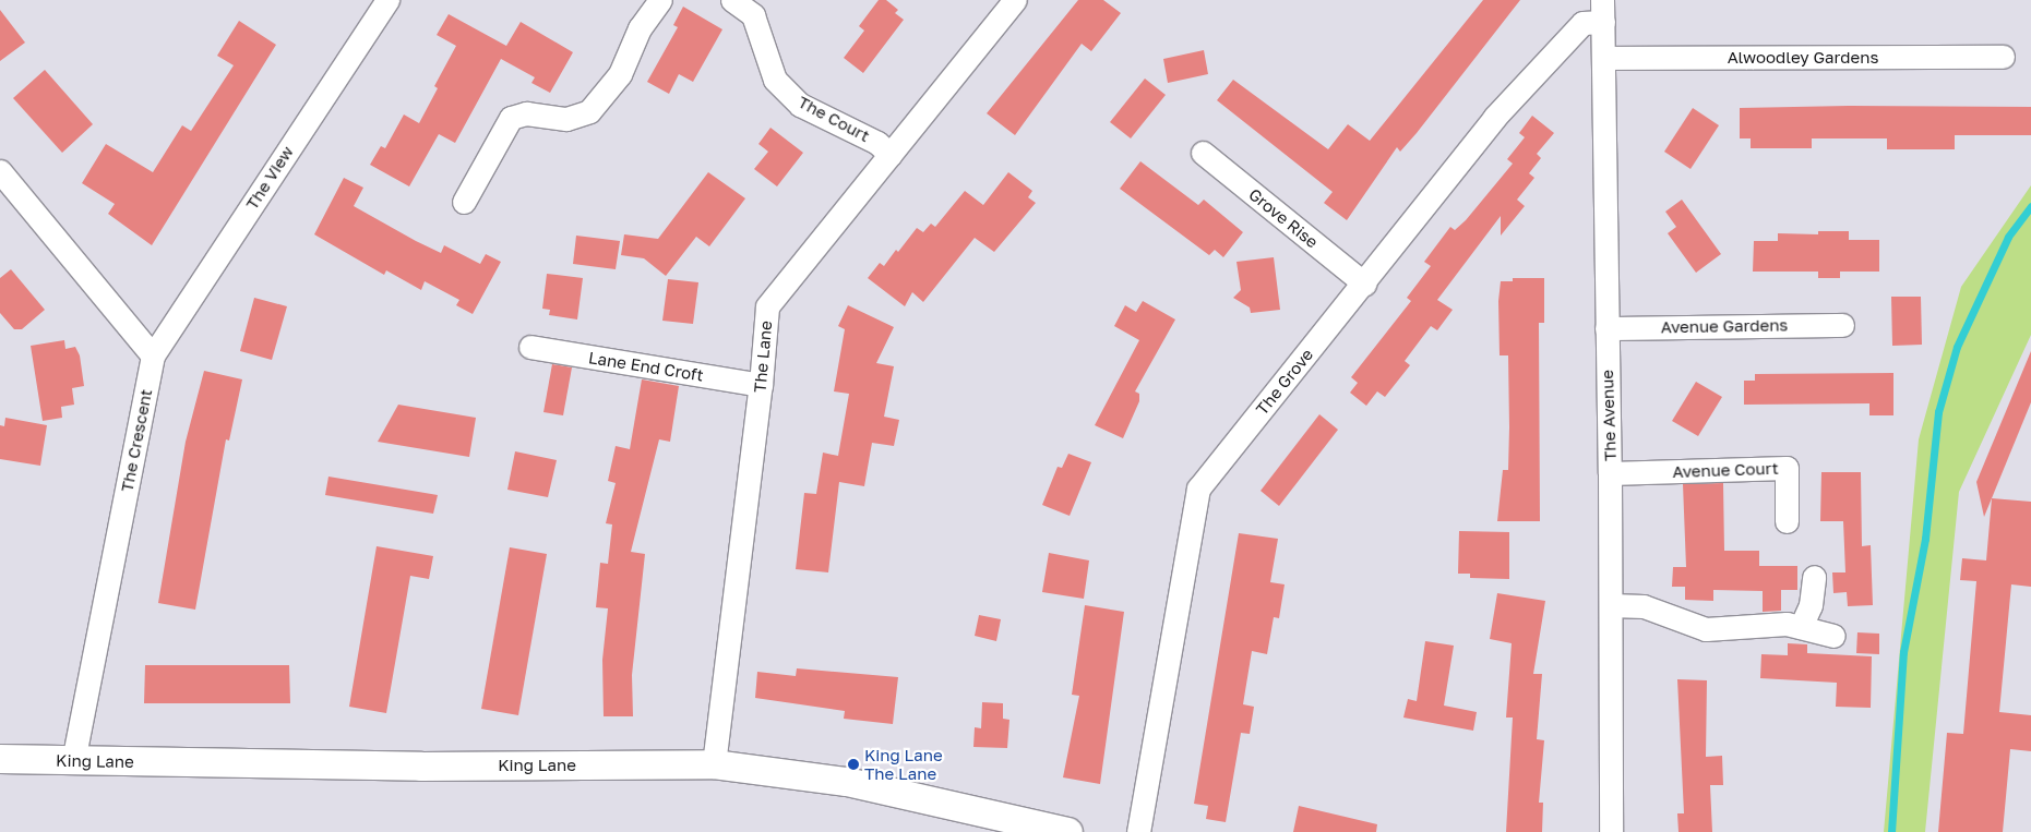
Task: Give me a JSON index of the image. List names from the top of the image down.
{
  "streets": {
    "street": [
      "Alwoodley Gardens",
      "The Court",
      "The View",
      "Grove Rise",
      "Avenue Gardens",
      "The Lane",
      "Lane End Croft",
      "The Grove",
      "The Avenue",
      "The Crescent",
      "Avenue Court",
      "King Lane"
    ]
  },
  "crossings": [
    ["Alwoodley Gardens", "The Avenue"],
    ["The Court", "The Lane"],
    ["The View", "The Crescent"],
    ["Grove Rise", "The Grove"],
    ["Avenue Gardens", "The Avenue"],
    ["The Lane", "Lane End Croft"],
    ["The Lane", "King Lane"],
    ["The Grove", "The Avenue"],
    ["The Avenue", "Avenue Court"],
    ["The Crescent", "King Lane"]
  ],
  "places": ["King Lane The Lane"]
}
